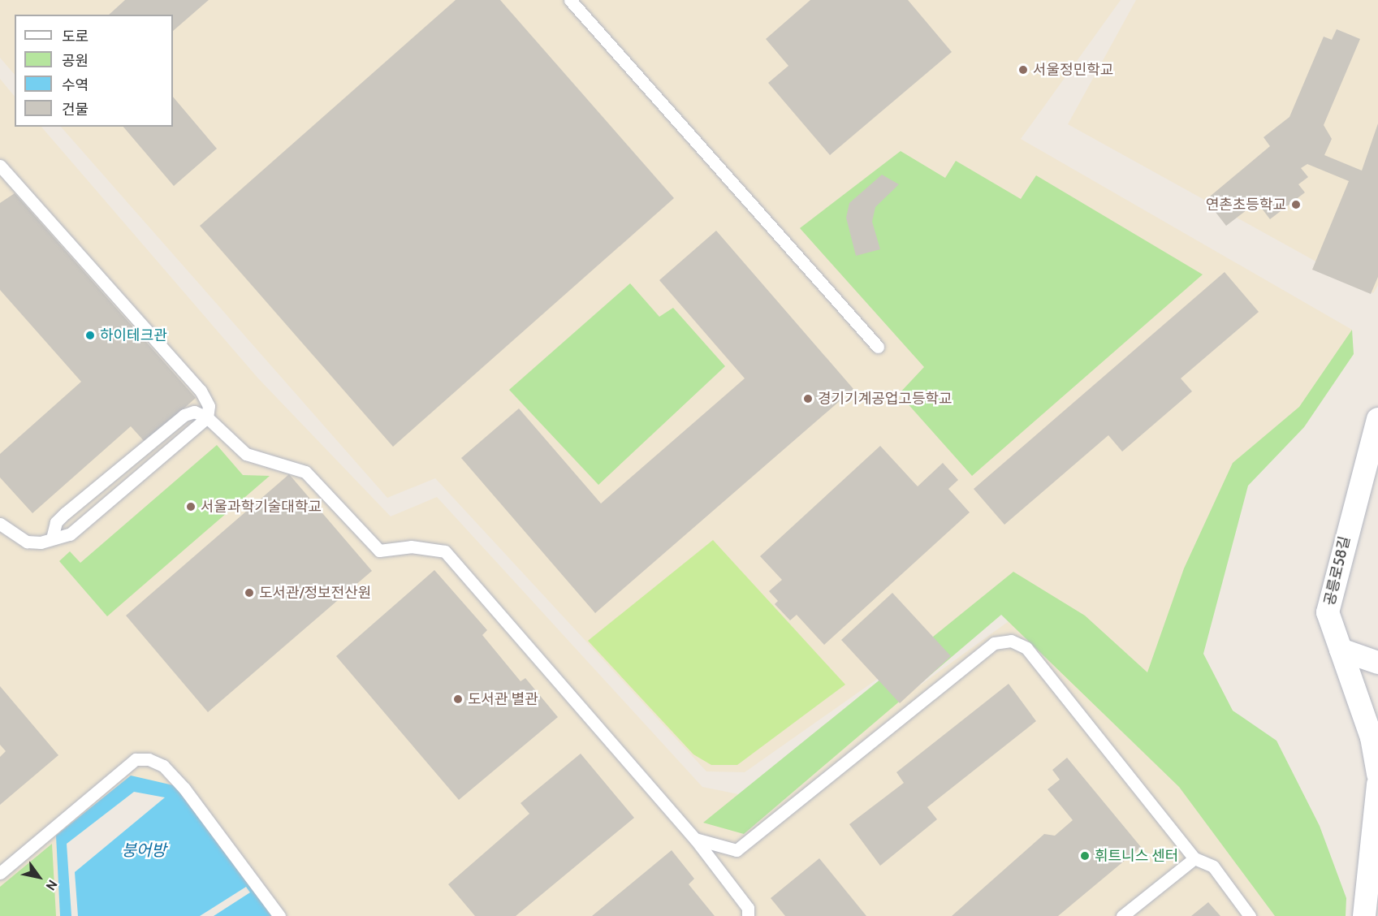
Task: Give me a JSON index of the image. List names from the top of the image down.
{
  "streets": {
    "street": ["공릉로58길"]
  },
  "water": ["붕어방"],
  "places": [
    "서울정민학교",
    "연촌초등학교",
    "하이테크관",
    "경기기계공업고등학교",
    "서울과학기술대학교",
    "도서관/정보전산원",
    "도서관 별관",
    "휘트니스 센터"
  ],
  "legend": [
    "도로",
    "공원",
    "수역",
    "건물"
  ],
  "north": "bottom right"
}
